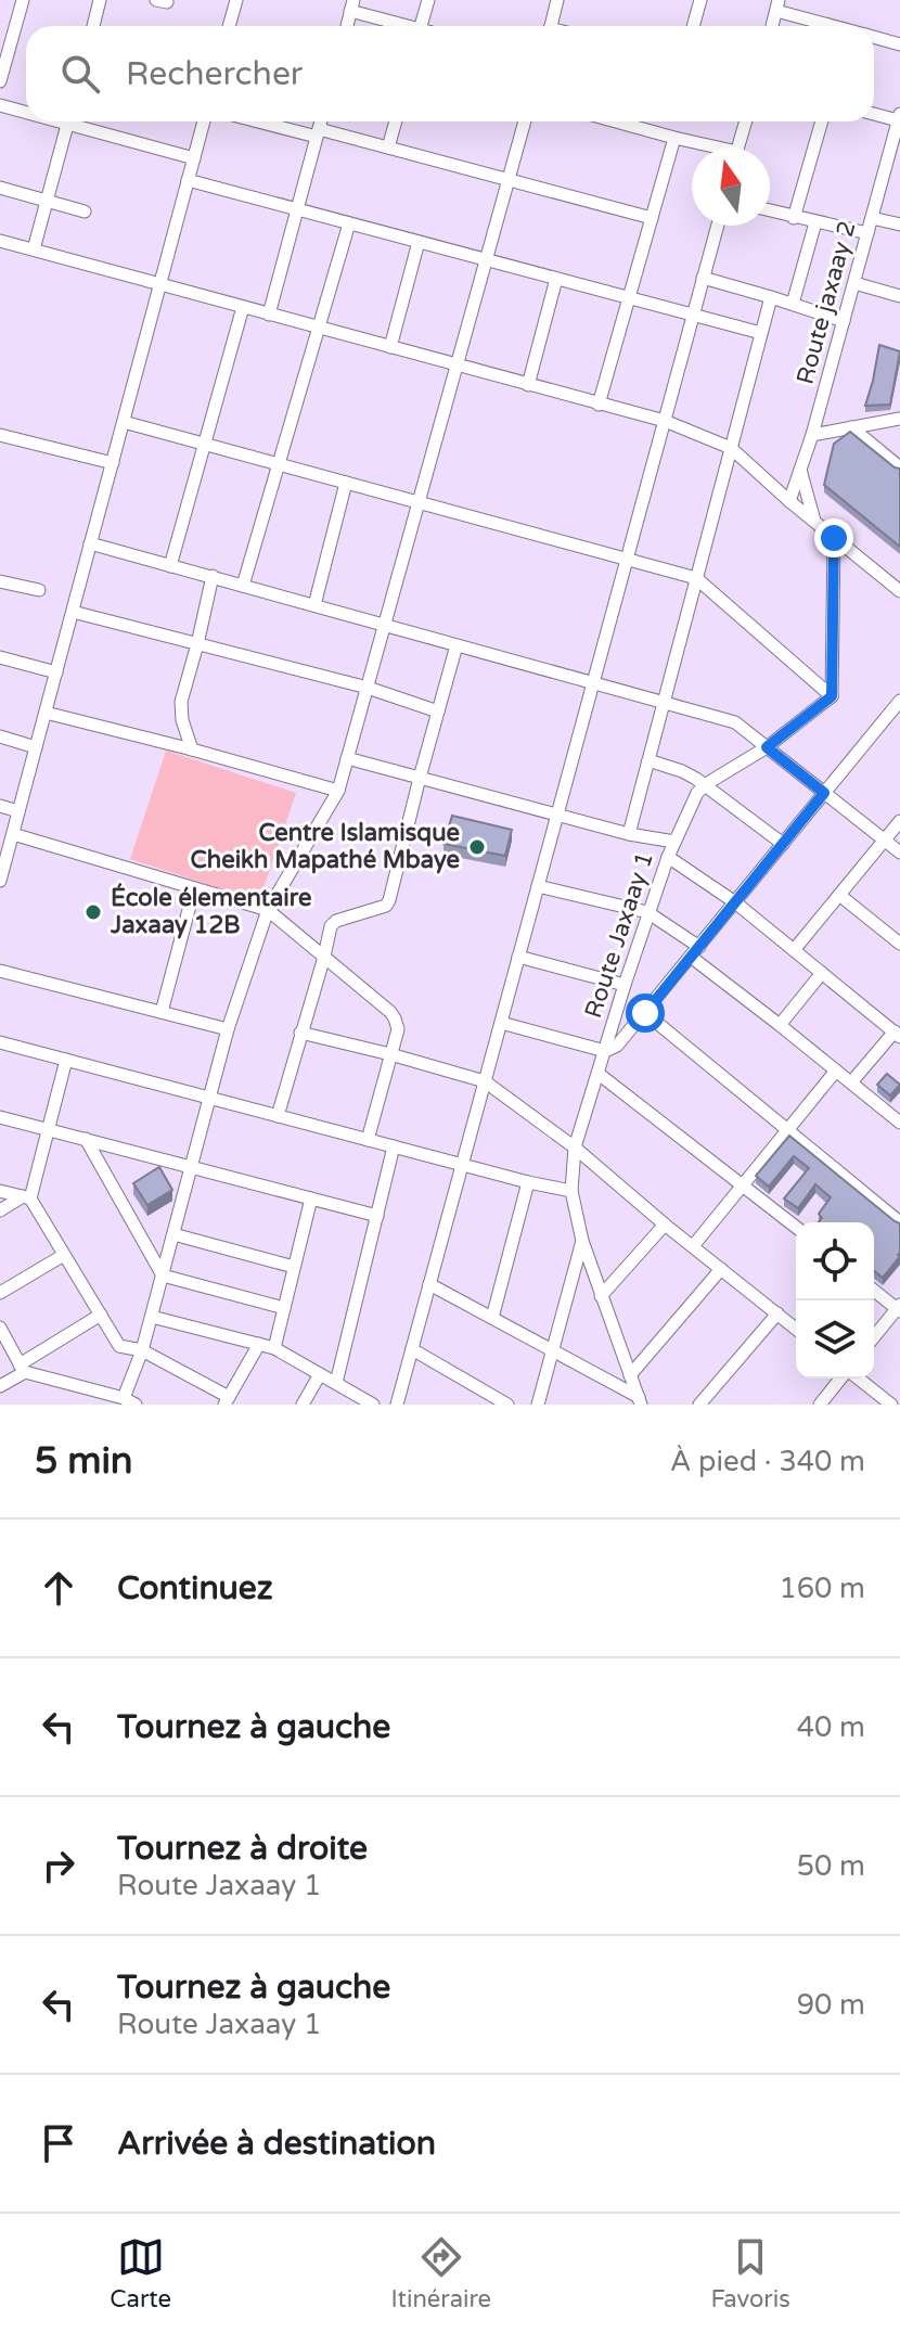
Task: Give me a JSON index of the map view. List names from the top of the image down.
{
  "streets": {
    "street": ["Route jaxaay 2", "Route Jaxaay 1"]
  },
  "places": ["Centre Islamisque Cheikh Mapathé Mbaye", "École élementaire Jaxaay 12B"],
  "north": "top",
  "page": {
    "search": "Rechercher",
    "heading": ["5 min", "À pied · 340 m"],
    "list": [
      ["Continuez", "160 m"],
      ["Tournez à gauche", "40 m"],
      ["Tournez à droite", "Route Jaxaay 1", "50 m"],
      ["Tournez à gauche", "Route Jaxaay 1", "90 m"],
      "Arrivée à destination"
    ],
    "nav": ["Carte", "Itinéraire", "Favoris"]
  }
}
